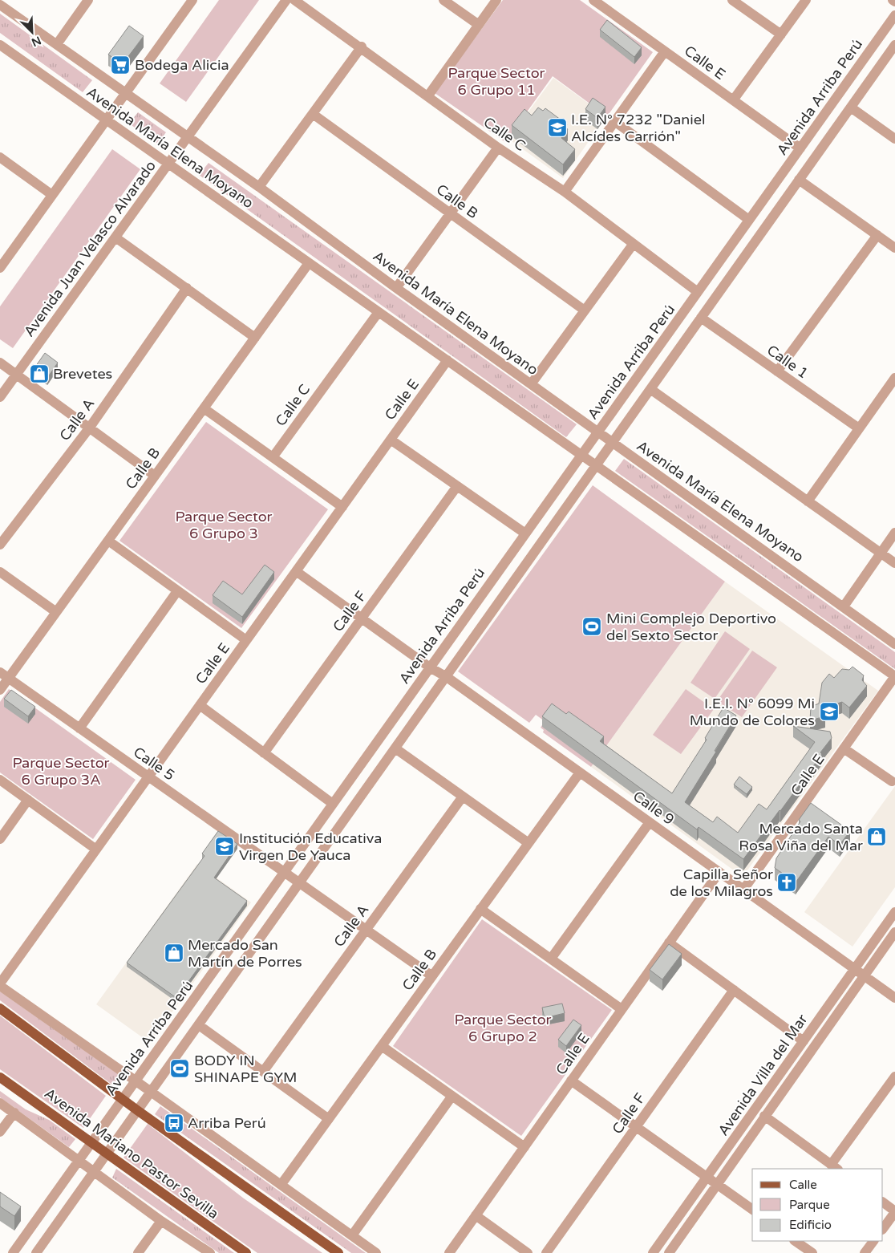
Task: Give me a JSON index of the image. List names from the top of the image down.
{
  "streets": {
    "main road": ["Avenida Mariano Pastor Sevilla"],
    "street": [
      "Calle E",
      "Avenida Arriba Perú",
      "Calle C",
      "Avenida María Elena Moyano",
      "Calle B",
      "Avenida Juan Velasco Alvarado",
      "Calle 1",
      "Calle A",
      "Calle F",
      "Calle 5",
      "Calle 9",
      "Avenida Villa del Mar"
    ]
  },
  "crossings": [
    ["Calle E", "Avenida Arriba Perú"],
    ["Calle E", "Avenida María Elena Moyano"],
    ["Calle E", "Calle 5"],
    ["Calle E", "Calle 9"],
    ["Avenida Arriba Perú", "Calle C"],
    ["Avenida Arriba Perú", "Avenida María Elena Moyano"],
    ["Avenida Arriba Perú", "Calle 1"],
    ["Avenida Arriba Perú", "Calle 5"],
    ["Avenida Arriba Perú", "Calle 9"],
    ["Avenida Arriba Perú", "Avenida Mariano Pastor Sevilla"],
    ["Calle C", "Avenida María Elena Moyano"],
    ["Avenida María Elena Moyano", "Calle B"],
    ["Avenida María Elena Moyano", "Avenida Juan Velasco Alvarado"],
    ["Calle B", "Calle 5"],
    ["Calle B", "Calle 9"],
    ["Calle A", "Calle 5"],
    ["Calle F", "Calle 9"],
    ["Calle 9", "Avenida Villa del Mar"]
  ],
  "parks": [
    "Parque Sector 6 Grupo 11",
    "Parque Sector 6 Grupo 3",
    "Parque Sector 6 Grupo 3A",
    "Parque Sector 6 Grupo 2"
  ],
  "places": {
    "supermarket": ["Bodega Alicia"],
    "school or university": ["I.E. N° 7232 \"Daniel Alcídes Carrión\"", "I.E.I. N° 6099 Mi Mundo de Colores", "Institución Educativa Virgen De Yauca"],
    "shop": ["Brevetes", "Mercado Santa Rosa Viña del Mar", "Mercado San Martín de Porres"],
    "sports": ["Mini Complejo Deportivo del Sexto Sector", "BODY IN SHINAPE GYM"],
    "church": ["Capilla Señor de los Milagros"],
    "bus stop": ["Arriba Perú"]
  },
  "legend": ["Calle", "Parque", "Edificio"],
  "north": "bottom right"
}
